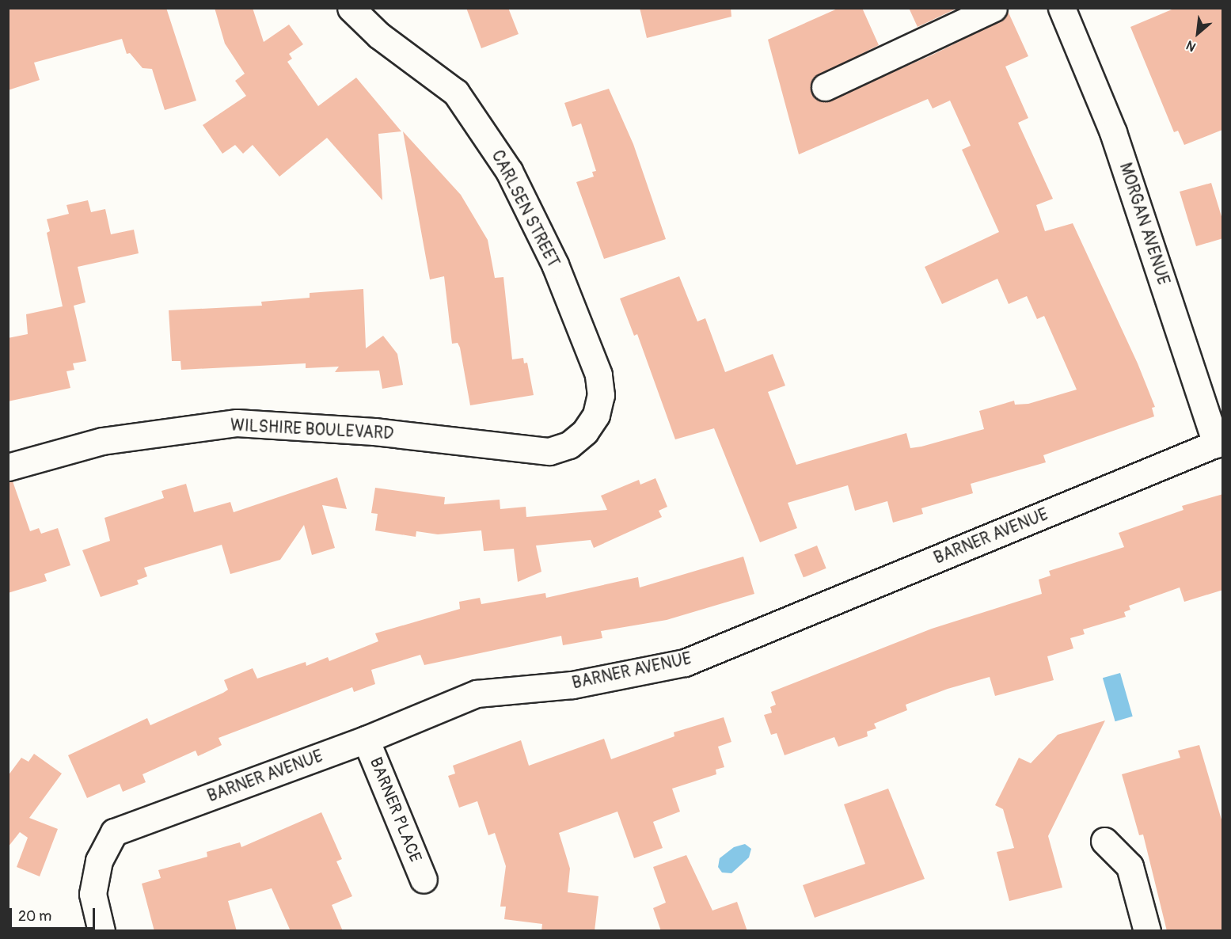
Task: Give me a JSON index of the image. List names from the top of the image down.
{
  "streets": {
    "street": [
      "CARLSEN STREET",
      "MORGAN AVENUE",
      "WILSHIRE BOULEVARD",
      "BARNER AVENUE",
      "BARNER PLACE"
    ]
  },
  "crossings": [
    ["CARLSEN STREET", "WILSHIRE BOULEVARD"],
    ["MORGAN AVENUE", "BARNER AVENUE"],
    ["BARNER AVENUE", "BARNER PLACE"]
  ],
  "scale_bar": "20 m",
  "north": "bottom left"
}
